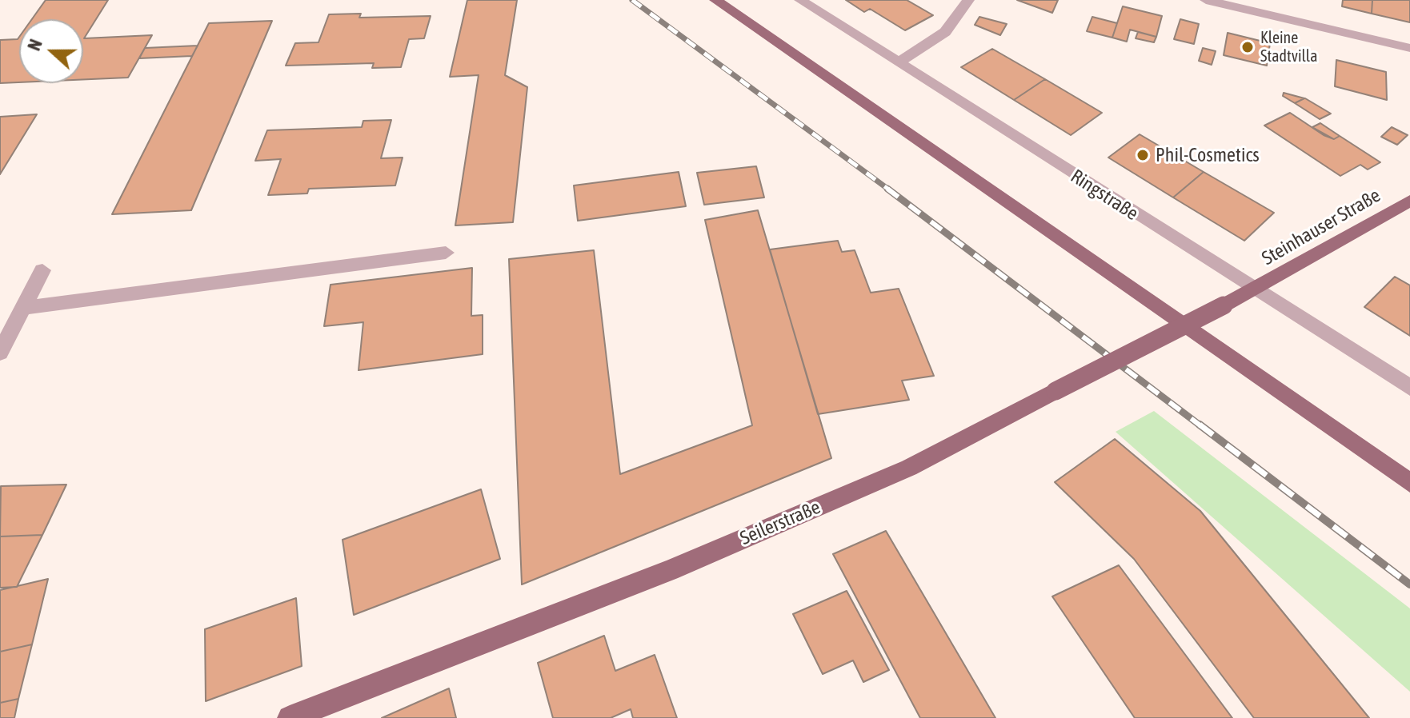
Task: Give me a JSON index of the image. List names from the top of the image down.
{
  "streets": {
    "main road": ["Steinhauser Straße", "Seilerstraße"],
    "street": ["Ringstraße"]
  },
  "crossings": [
    ["Ringstraße", "Steinhauser Straße"],
    ["Ringstraße", "Seilerstraße"],
    ["Steinhauser Straße", "Seilerstraße"]
  ],
  "places": ["Kleine Stadtvilla", "Phil-Cosmetics"],
  "north": "left"
}
